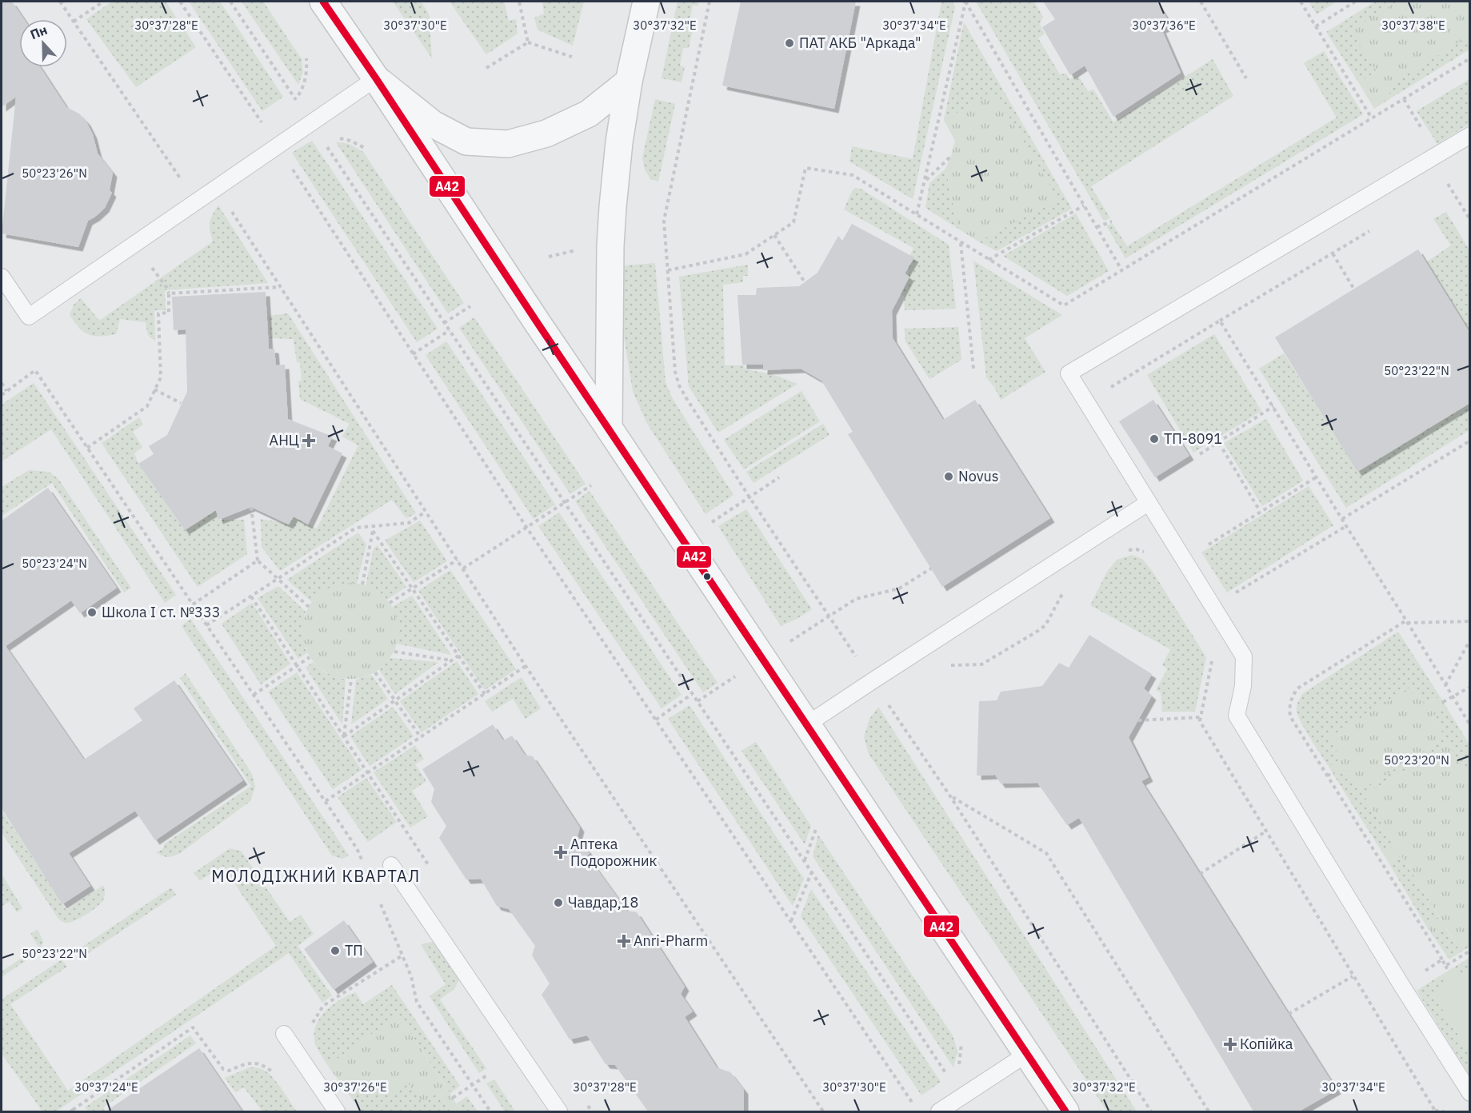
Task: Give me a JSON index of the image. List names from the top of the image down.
{
  "districts": ["МОЛОДІЖНИЙ КВАРТАЛ"],
  "places": {
    "other": [
      "ПАТ АКБ \"Аркада\"",
      "ТП-8091",
      "Novus",
      "Школа І ст. №333",
      "Чавдар,18",
      "ТП"
    ],
    "health": [
      "АНЦ",
      "Аптека Подорожник",
      "Anri-Pharm",
      "Копійка"
    ]
  },
  "lines": ["transit line А42"],
  "north": "top",
  "coordinates": [
    "30°37'28\"E",
    "30°37'30\"E",
    "30°37'32\"E",
    "30°37'34\"E",
    "30°37'36\"E",
    "30°37'38\"E",
    "50°23'26\"N",
    "50°23'22\"N",
    "50°23'24\"N",
    "50°23'20\"N",
    "30°37'24\"E",
    "30°37'26\"E"
  ]
}
